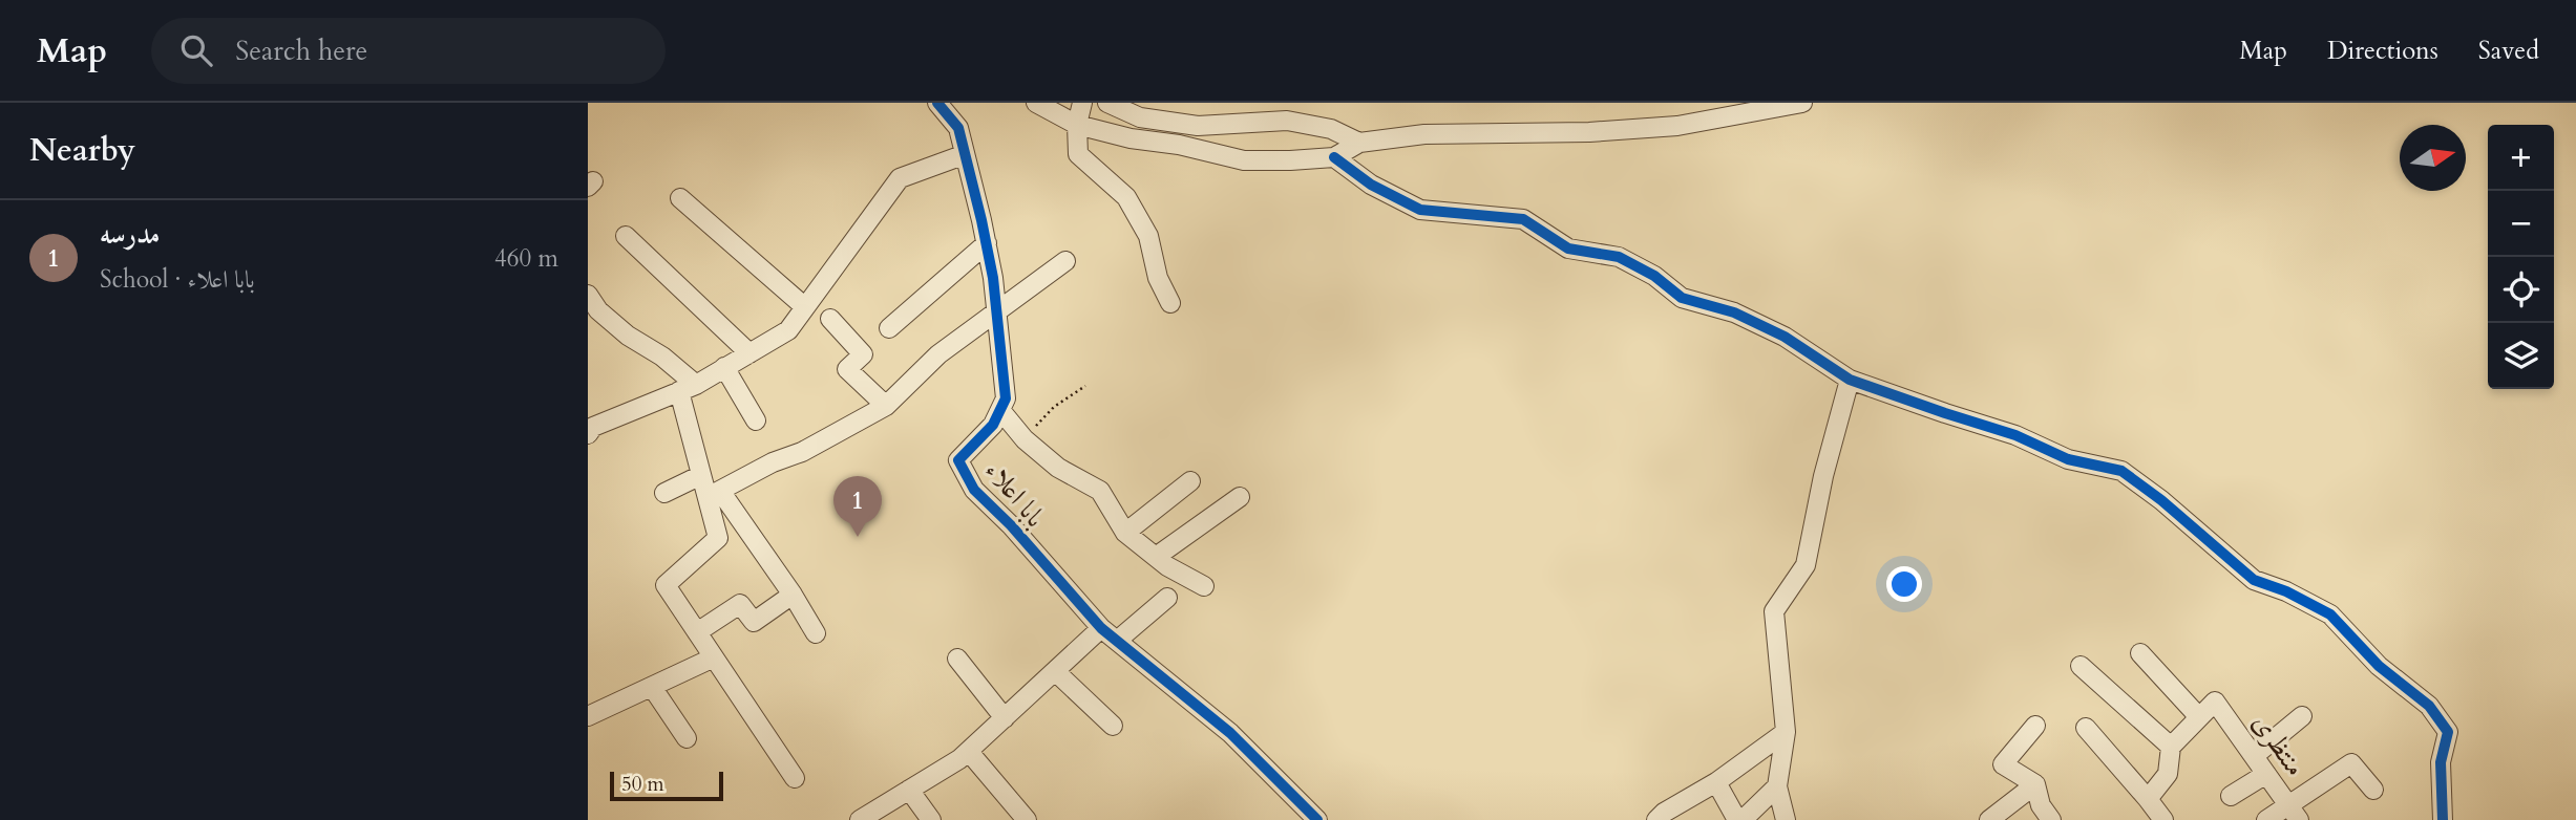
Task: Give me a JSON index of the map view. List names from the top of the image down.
{
  "streets": {
    "street": ["بابا اعلاء", "منتظری"]
  },
  "scale_bar": "50 m",
  "north": "right",
  "page": {
    "header": "Map",
    "search": "Search here",
    "nav": ["Map", "Directions", "Saved"],
    "heading": "Nearby",
    "map_buttons": ["+", "−"],
    "list": [
      {
        "mark": "1",
        "name": "مدرسه",
        "note": "School · بابا اعلاء",
        "value": "460 m"
      }
    ],
    "pins": "1",
    "scale": "50 m"
  }
}
